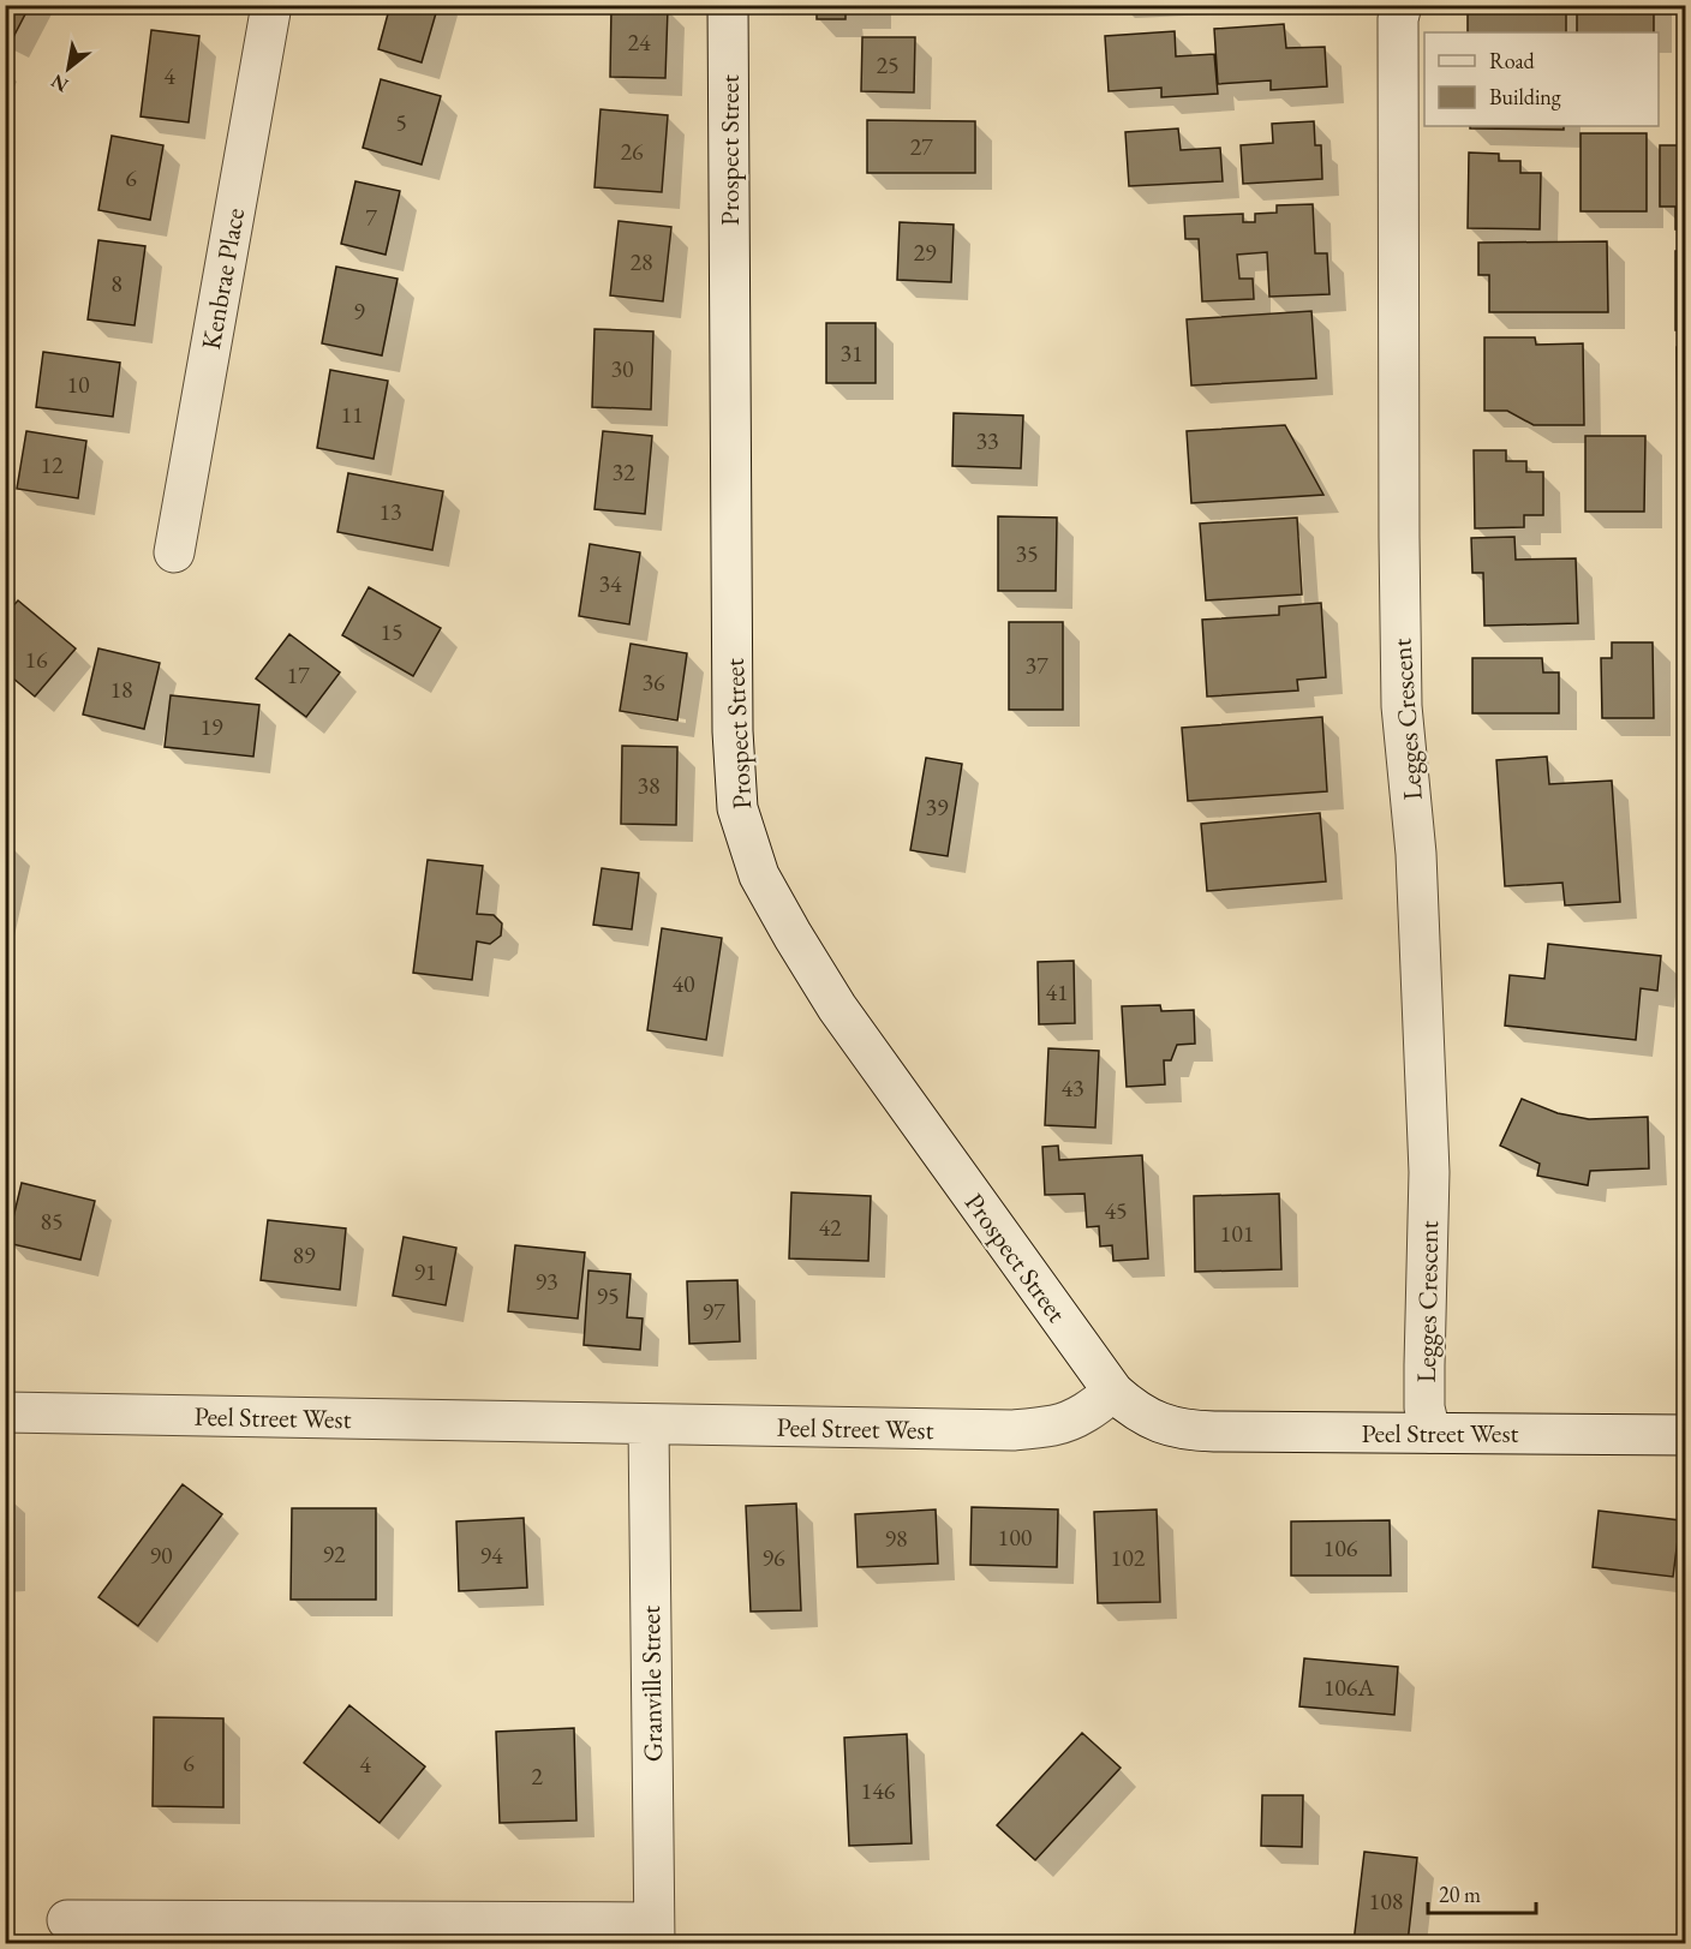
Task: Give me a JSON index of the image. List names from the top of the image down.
{
  "streets": {
    "street": [
      "Prospect Street",
      "Kenbrae Place",
      "Legges Crescent",
      "Peel Street West",
      "Granville Street"
    ]
  },
  "crossings": [
    ["Prospect Street", "Peel Street West"],
    ["Legges Crescent", "Peel Street West"],
    ["Peel Street West", "Granville Street"]
  ],
  "house_numbers": [
    "24",
    "25",
    "4",
    "5",
    "27",
    "26",
    "6",
    "7",
    "29",
    "28",
    "8",
    "9",
    "31",
    "30",
    "10",
    "11",
    "33",
    "12",
    "32",
    "13",
    "35",
    "34",
    "15",
    "16",
    "37",
    "17",
    "36",
    "18",
    "19",
    "38",
    "39",
    "40",
    "41",
    "43",
    "45",
    "85",
    "42",
    "101",
    "89",
    "91",
    "93",
    "95",
    "97",
    "100",
    "98",
    "106",
    "92",
    "90",
    "94",
    "96",
    "102",
    "106A",
    "6",
    "4",
    "2",
    "146",
    "108"
  ],
  "legend": ["Road", "Building"],
  "scale_bar": "20 m",
  "north": "bottom left"
}
